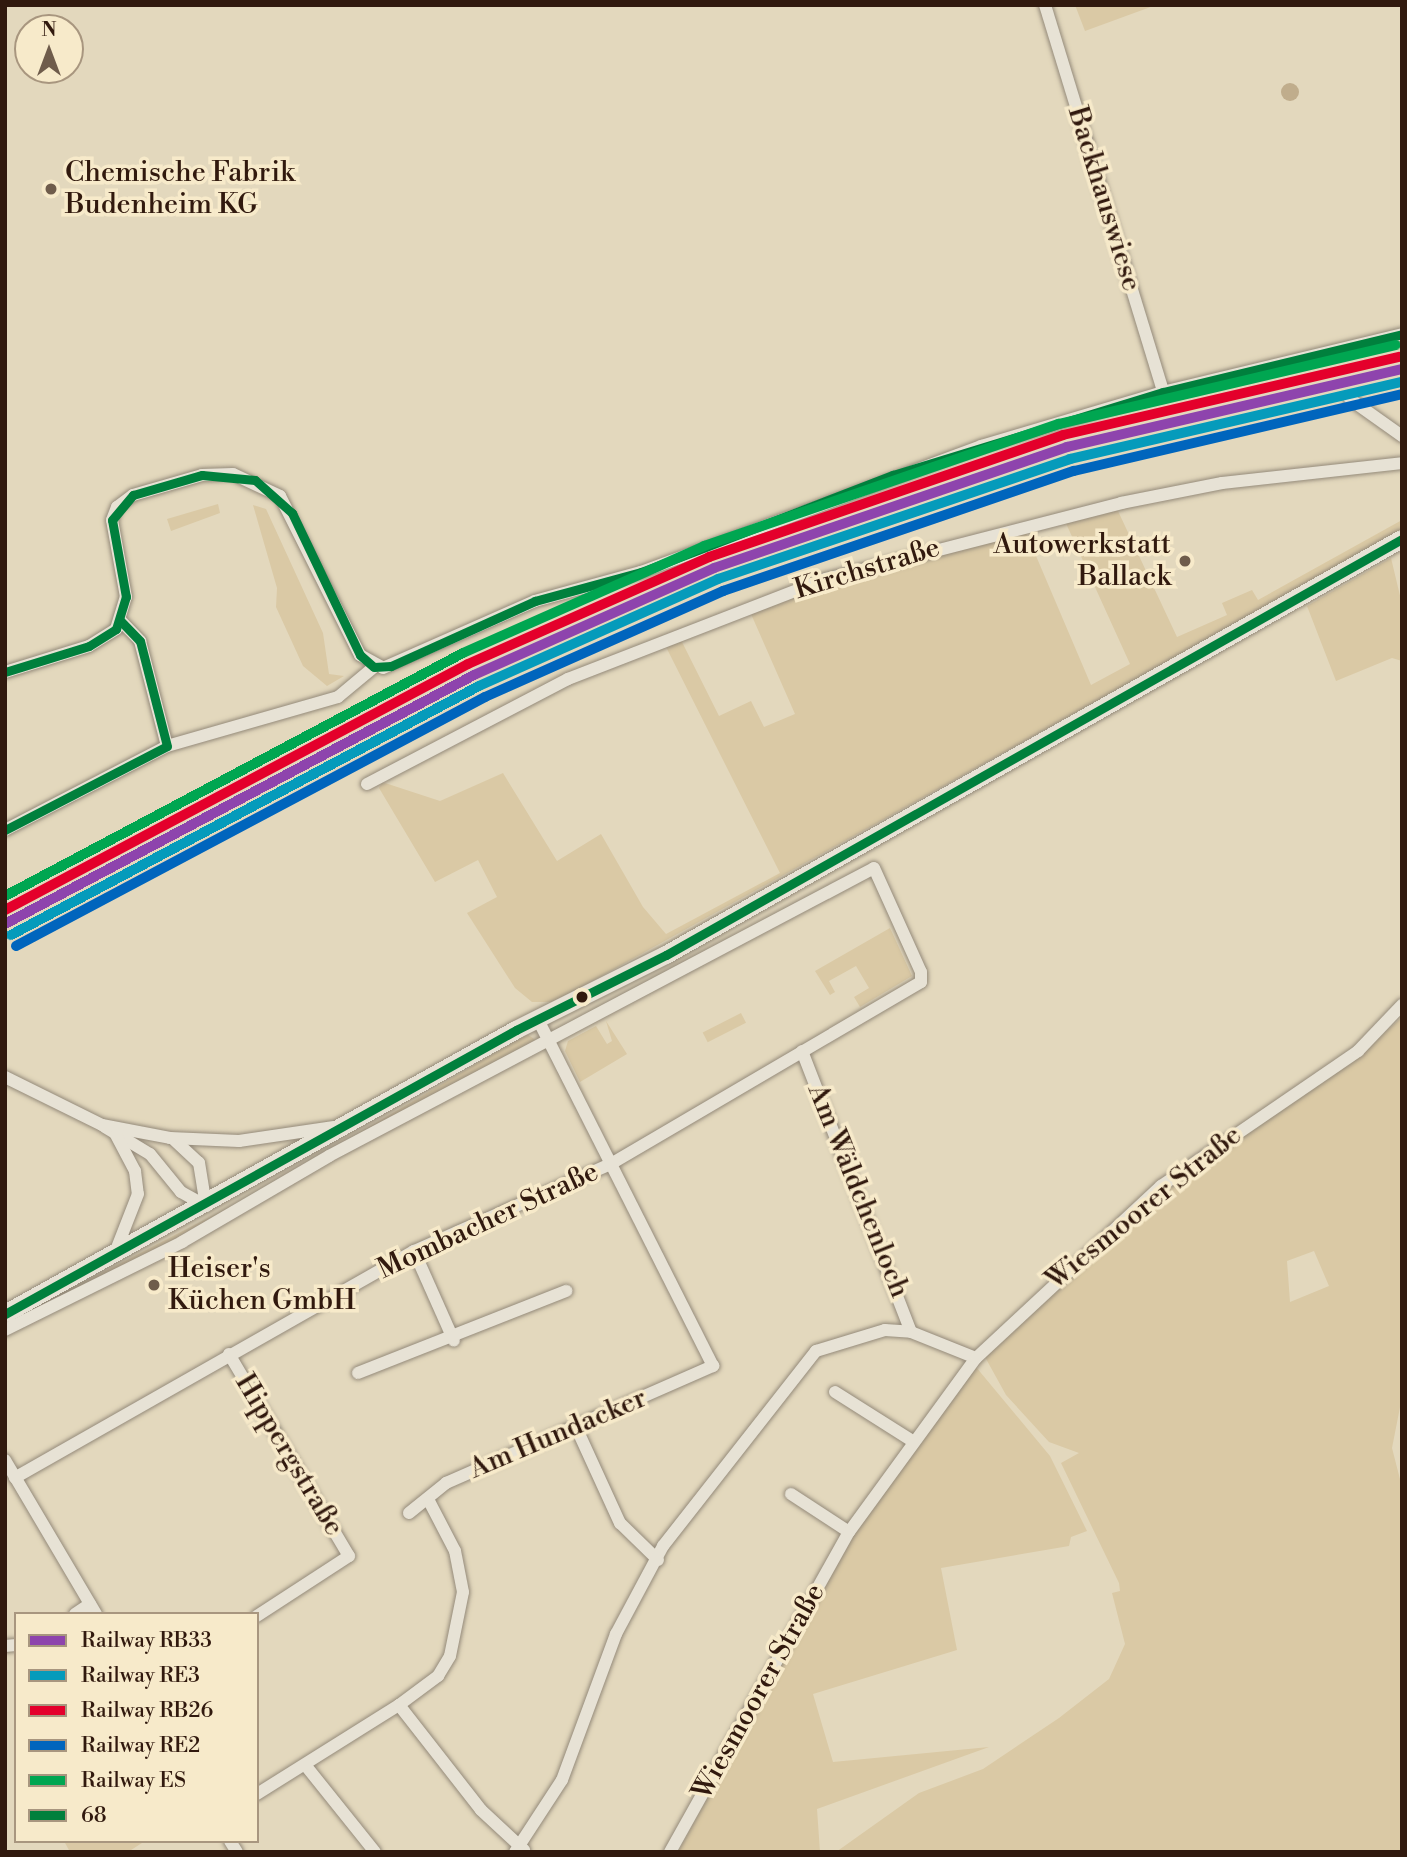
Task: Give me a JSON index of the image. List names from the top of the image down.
{
  "streets": {
    "street": [
      "Backhauswiese",
      "Kirchstraße",
      "Am Wäldchenloch",
      "Wiesmoorer Straße",
      "Mombacher Straße",
      "Am Hundacker",
      "Hippergstraße"
    ]
  },
  "crossings": [
    ["Am Wäldchenloch", "Mombacher Straße"],
    ["Mombacher Straße", "Am Hundacker"],
    ["Mombacher Straße", "Hippergstraße"]
  ],
  "places": ["Chemische Fabrik Budenheim KG", "Autowerkstatt Ballack", "Heiser's Küchen GmbH"],
  "lines": [
    "transit line 68",
    "rail line ES",
    "rail line RB26",
    "rail line RB33",
    "rail line RE3",
    "rail line RE2"
  ],
  "legend": [
    "Railway RB33",
    "Railway RE3",
    "Railway RB26",
    "Railway RE2",
    "Railway ES",
    "68"
  ],
  "north": "top"
}
